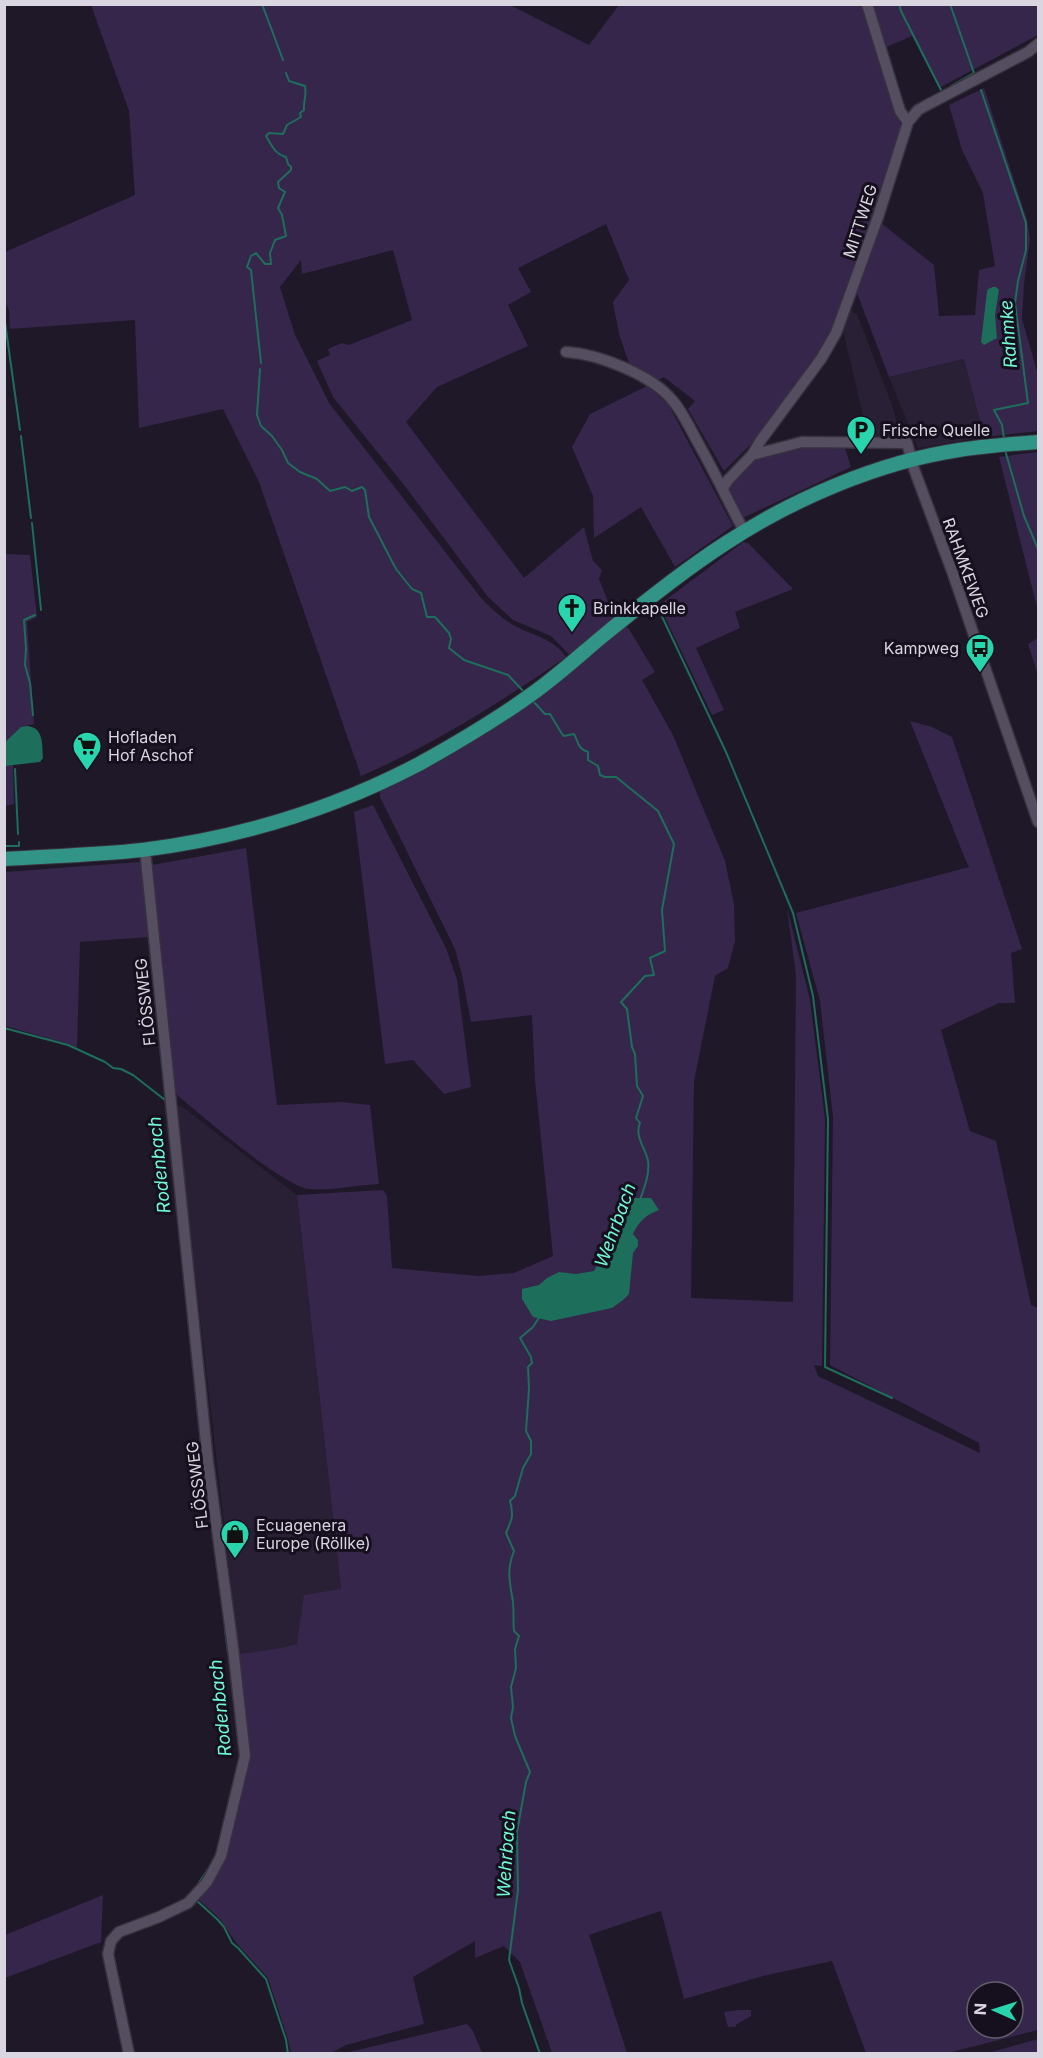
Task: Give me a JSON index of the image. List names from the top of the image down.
{
  "streets": {
    "street": ["MITTWEG", "RAHMKEWEG", "FLÖSSWEG"]
  },
  "water": ["Rahmke", "Rodenbach", "Wehrbach"],
  "places": {
    "parking": ["Frische Quelle"],
    "church": ["Brinkkapelle"],
    "bus stop": ["Kampweg"],
    "supermarket": ["Hofladen Hof Aschof"],
    "shop": ["Ecuagenera Europe (Röllke)"]
  },
  "north": "left"
}
